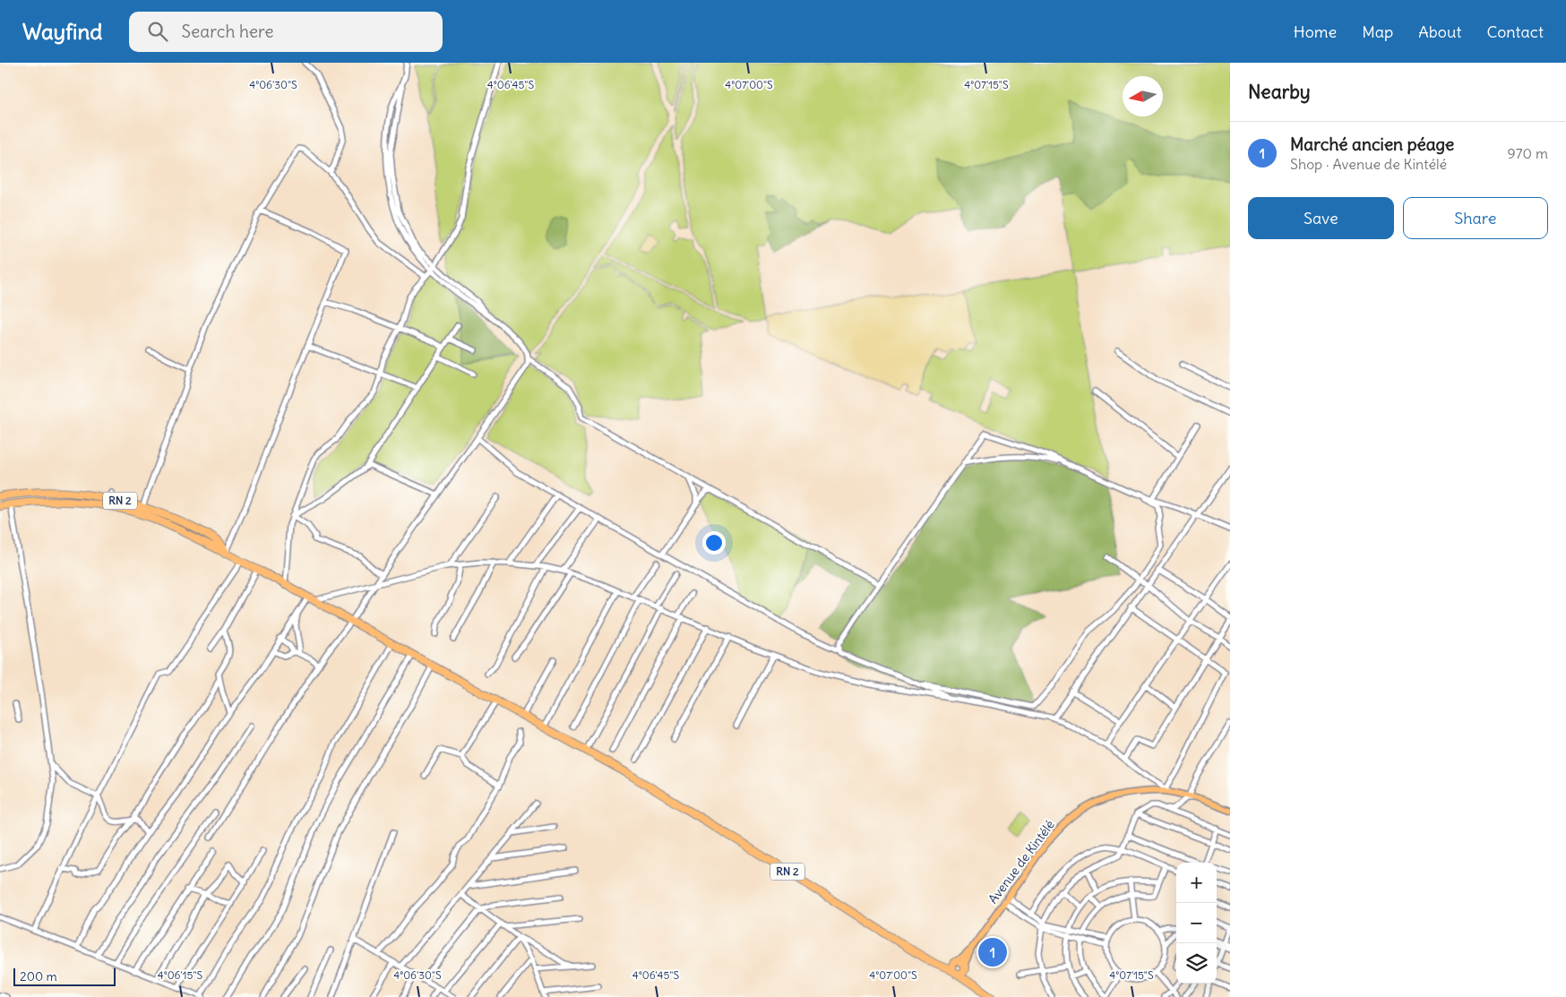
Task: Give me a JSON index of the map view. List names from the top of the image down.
{
  "streets": {
    "highway": ["RN 2"],
    "main road": ["Avenue de Kintélé"]
  },
  "crossings": [
    ["RN 2", "Avenue de Kintélé"]
  ],
  "scale_bar": "200 m",
  "north": "left",
  "page": {
    "header": "Wayfind",
    "search": "Search here",
    "nav": [
      "Home",
      "Map",
      "About",
      "Contact"
    ],
    "heading": "Nearby",
    "list": [
      {
        "mark": "1",
        "name": "Marché ancien péage",
        "note": "Shop · Avenue de Kintélé",
        "value": "970 m"
      }
    ],
    "buttons": ["Save", "Share"],
    "map_buttons": ["+", "−"],
    "pins": "1",
    "scale": "200 m"
  },
  "coordinates": [
    "4°06'30\"S",
    "4°06'45\"S",
    "4°07'00\"S",
    "4°07'15\"S",
    "4°06'15\"S"
  ]
}
